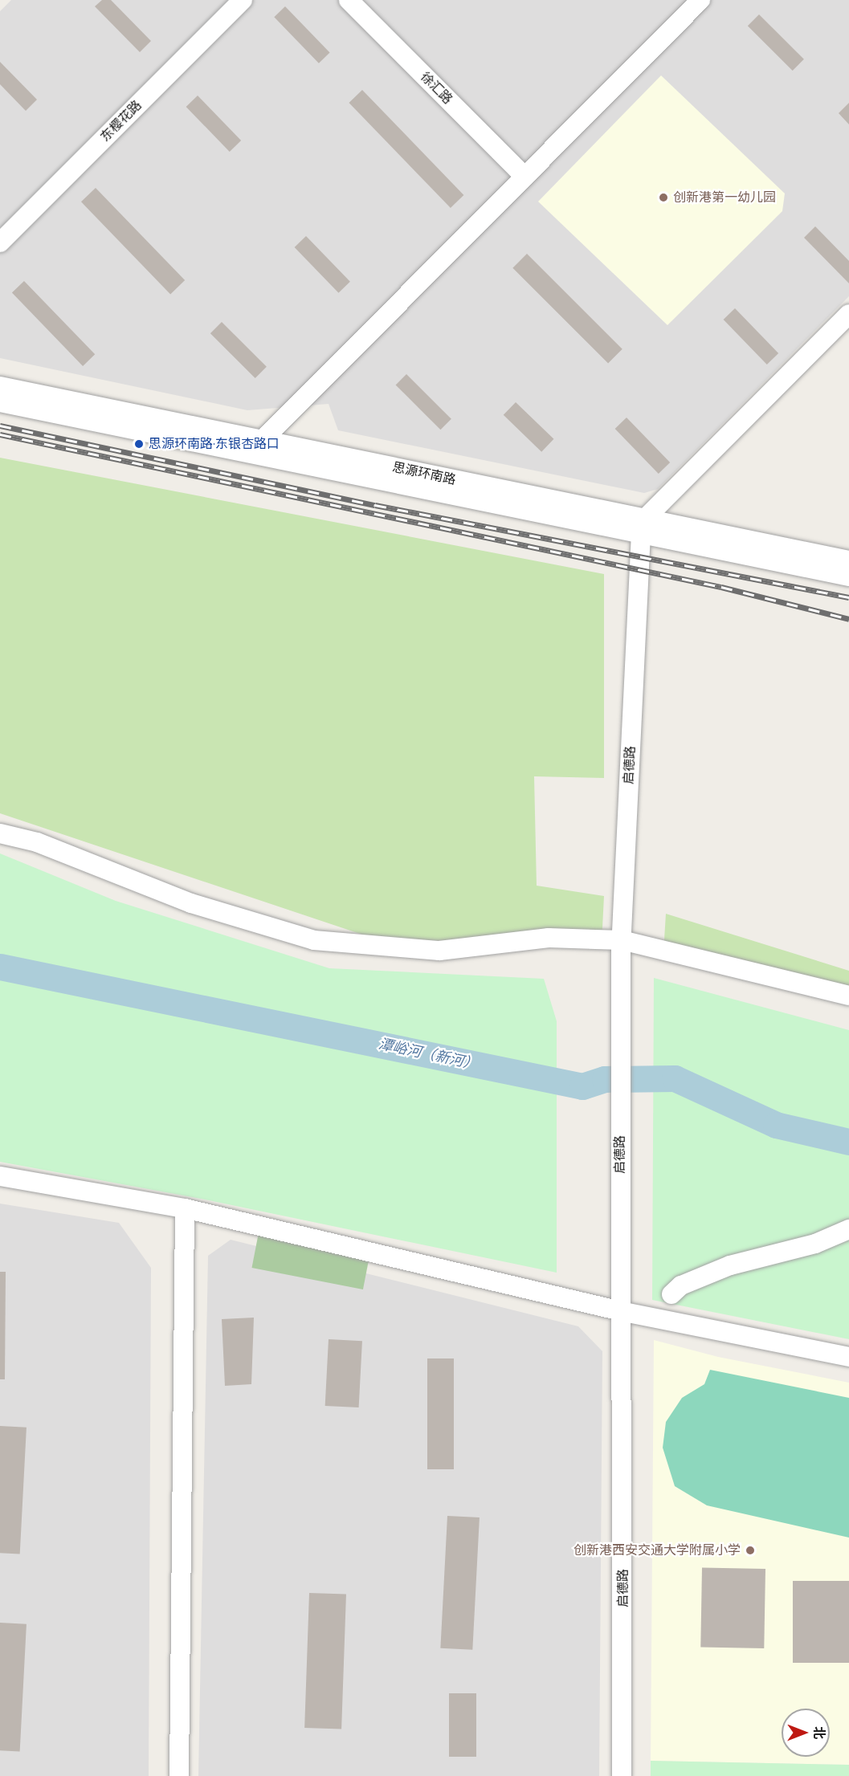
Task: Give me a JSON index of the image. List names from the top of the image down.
{
  "streets": {
    "street": [
      "徐汇路",
      "东樱花路",
      "思源环南路",
      "启德路"
    ]
  },
  "crossings": [
    ["思源环南路", "启德路"]
  ],
  "water": ["潭峪河（新河）"],
  "places": ["创新港第一幼儿园", "思源环南路·东银杏路口", "创新港西安交通大学附属小学"],
  "north": "right"
}
